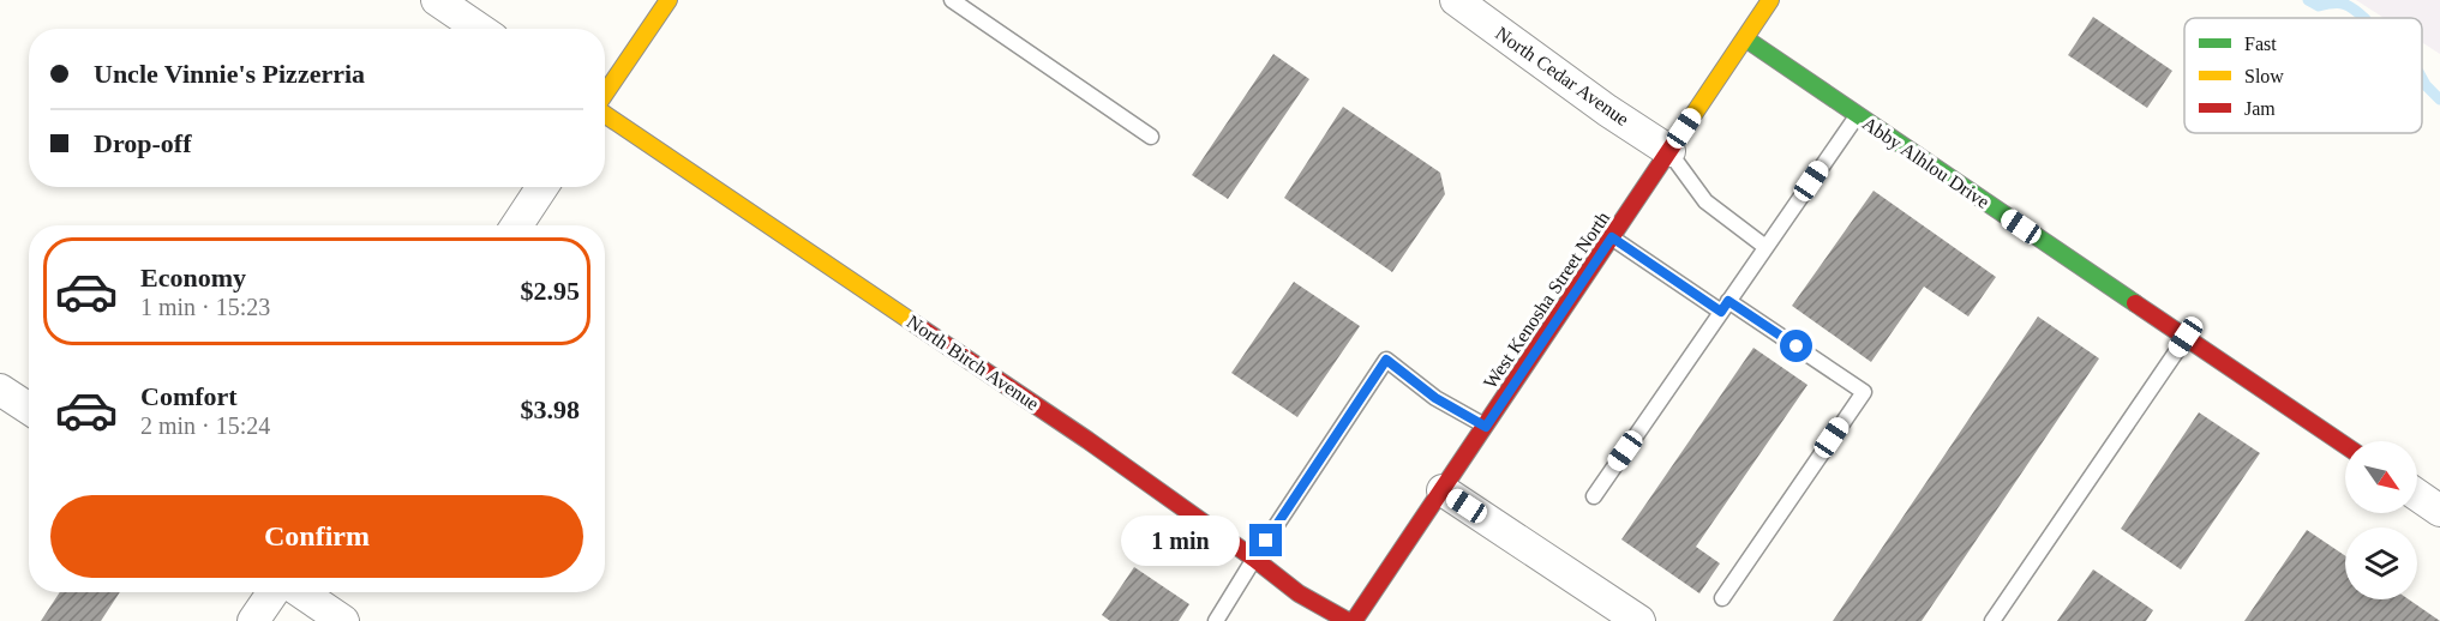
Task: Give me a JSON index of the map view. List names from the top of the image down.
{
  "streets": {
    "street": [
      "North Cedar Avenue",
      "Abby Alhlou Drive",
      "West Kenosha Street North",
      "North Birch Avenue"
    ]
  },
  "crossings": [
    ["North Cedar Avenue", "West Kenosha Street North"],
    ["Abby Alhlou Drive", "West Kenosha Street North"],
    ["West Kenosha Street North", "North Birch Avenue"]
  ],
  "legend": ["Fast", "Slow", "Jam"],
  "north": "bottom right",
  "page": {
    "banner": ["Uncle Vinnie's Pizzerria", "Drop-off"],
    "list": [
      {
        "name": "Economy",
        "note": "1 min · 15:23",
        "value": "$2.95"
      },
      {
        "name": "Comfort",
        "note": "2 min · 15:24",
        "value": "$3.98"
      }
    ],
    "buttons": "Confirm",
    "bubble": "1 min"
  }
}
